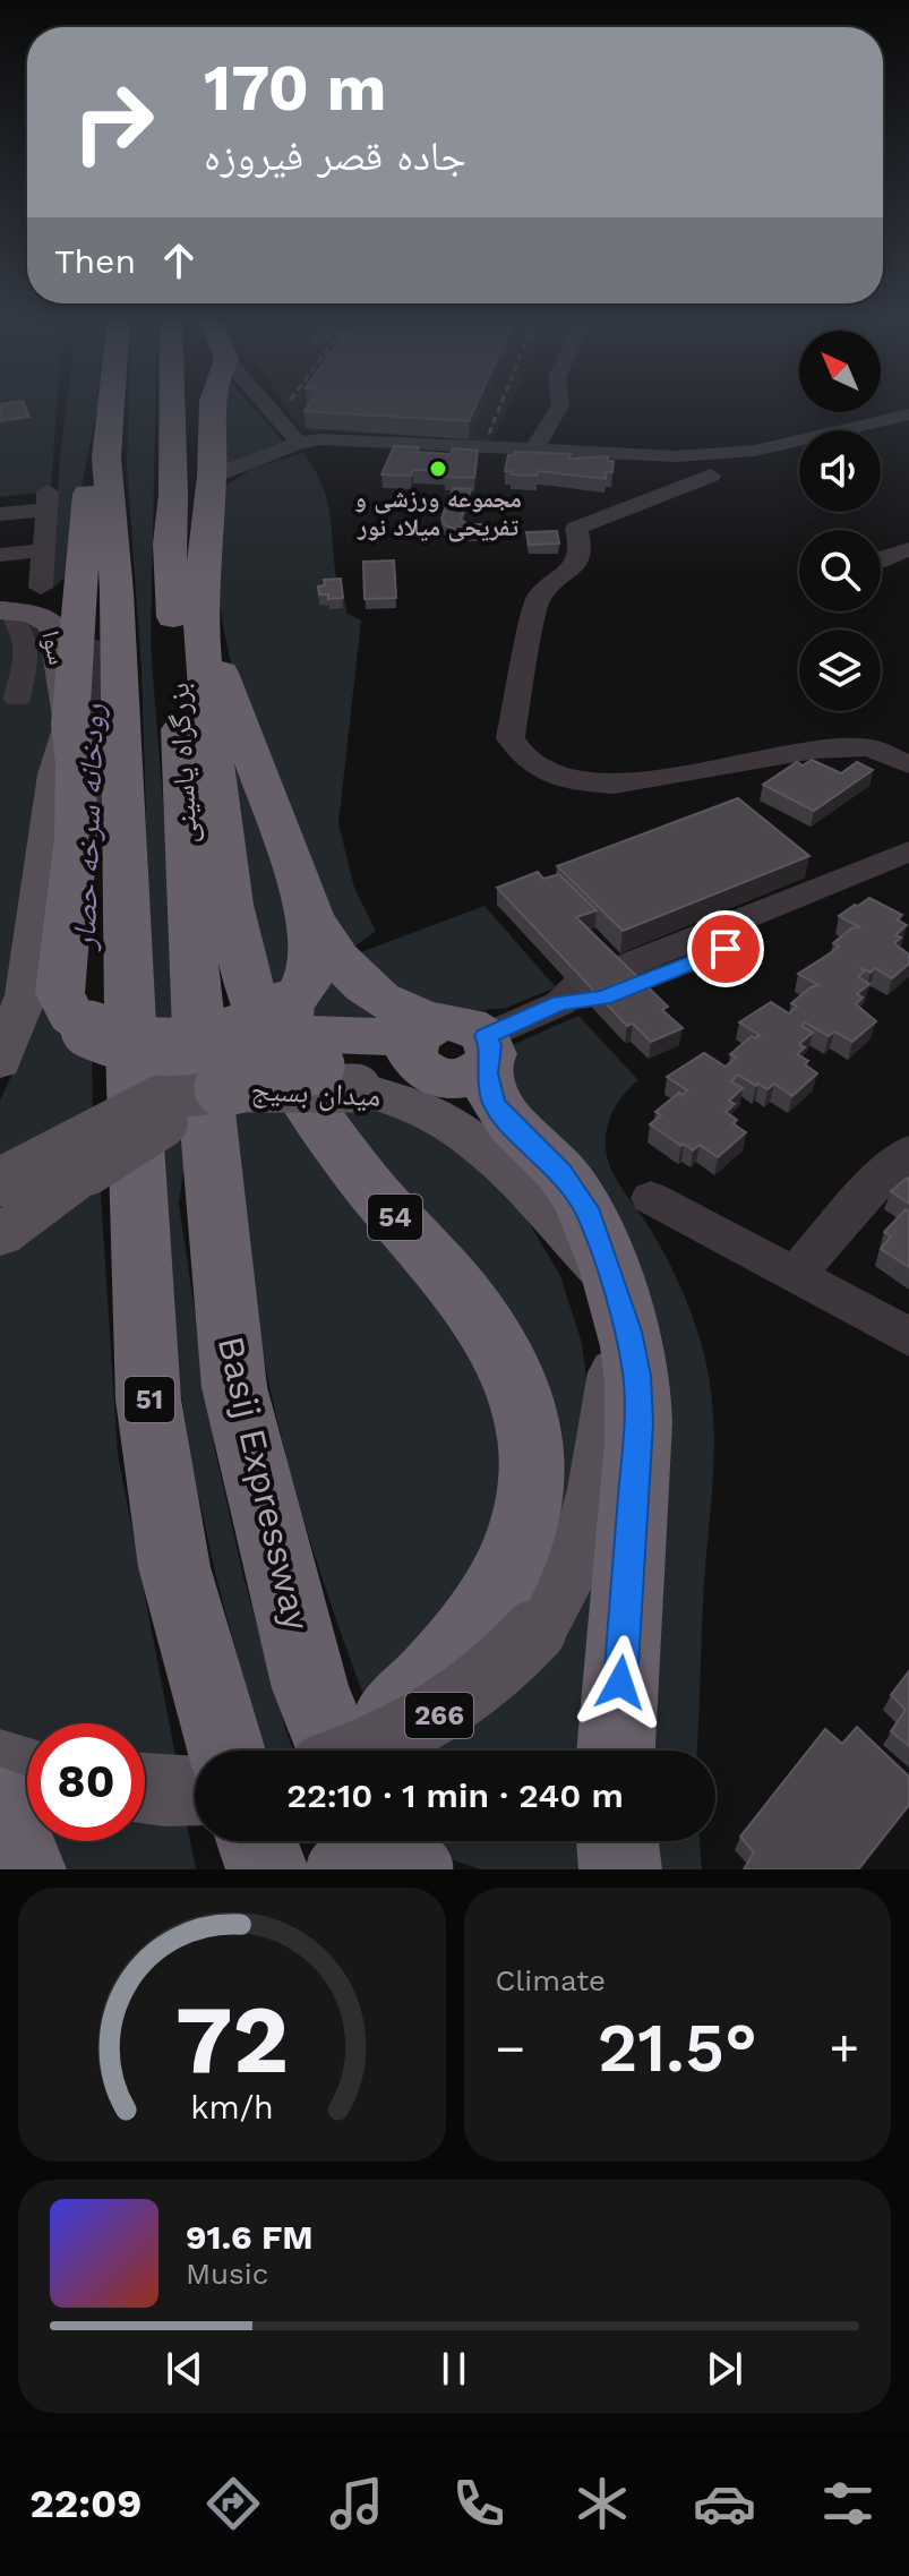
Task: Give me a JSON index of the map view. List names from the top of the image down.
{
  "streets": {
    "highway": [
      "بزرگراه یاسینی",
      "54",
      "51",
      "Basij Expressway"
    ],
    "main road": ["سوا", "میدان بسیج", "266"]
  },
  "crossings": [
    ["بزرگراه یاسینی", "میدان بسیج"],
    ["بزرگراه یاسینی", "Basij Expressway"],
    ["میدان بسیج", "Basij Expressway"],
    ["میدان بسیج", "266"]
  ],
  "water": ["رودخانه سرخه حصار"],
  "places": ["مجموعه ورزشی و تفریحی میلاد نور"],
  "north": "top left",
  "page": {
    "turn": ["170 m", "جاده قصر فیروزه"],
    "then": "Then",
    "limit": "80",
    "trip": "22:10 · 1 min · 240 m",
    "tile": "Climate",
    "heat": ["−", "21.5°", "+"],
    "song": ["91.6 FM", "Music"],
    "tabs": "22:09",
    "gauge": ["72", "km/h"]
  }
}
